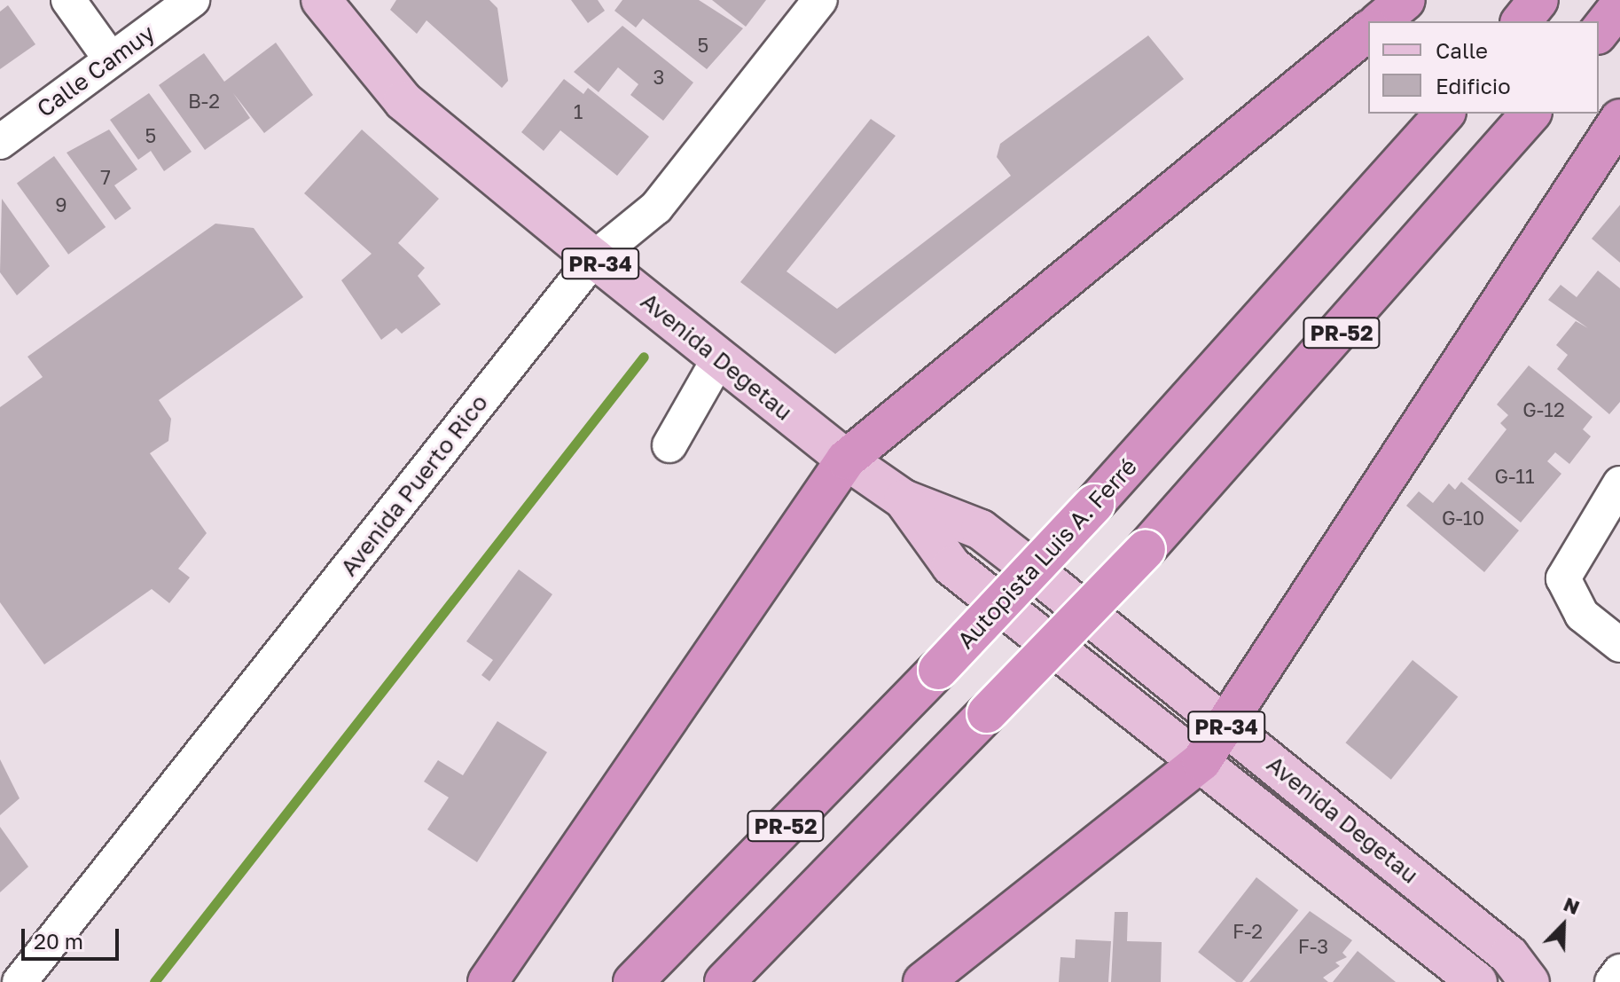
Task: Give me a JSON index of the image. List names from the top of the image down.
{
  "streets": {
    "highway": ["PR-52", "Autopista Luis A. Ferré"],
    "main road": ["PR-34", "Avenida Degetau"],
    "street": ["Calle Camuy", "Avenida Puerto Rico"]
  },
  "crossings": [
    ["Avenida Degetau", "Avenida Puerto Rico"]
  ],
  "house_numbers": [
    "5",
    "3",
    "B-2",
    "1",
    "5",
    "7",
    "9",
    "G-12",
    "G-11",
    "G-10",
    "F-2",
    "F-3"
  ],
  "legend": ["Calle", "Edificio"],
  "scale_bar": "20 m",
  "north": "top right"
}
